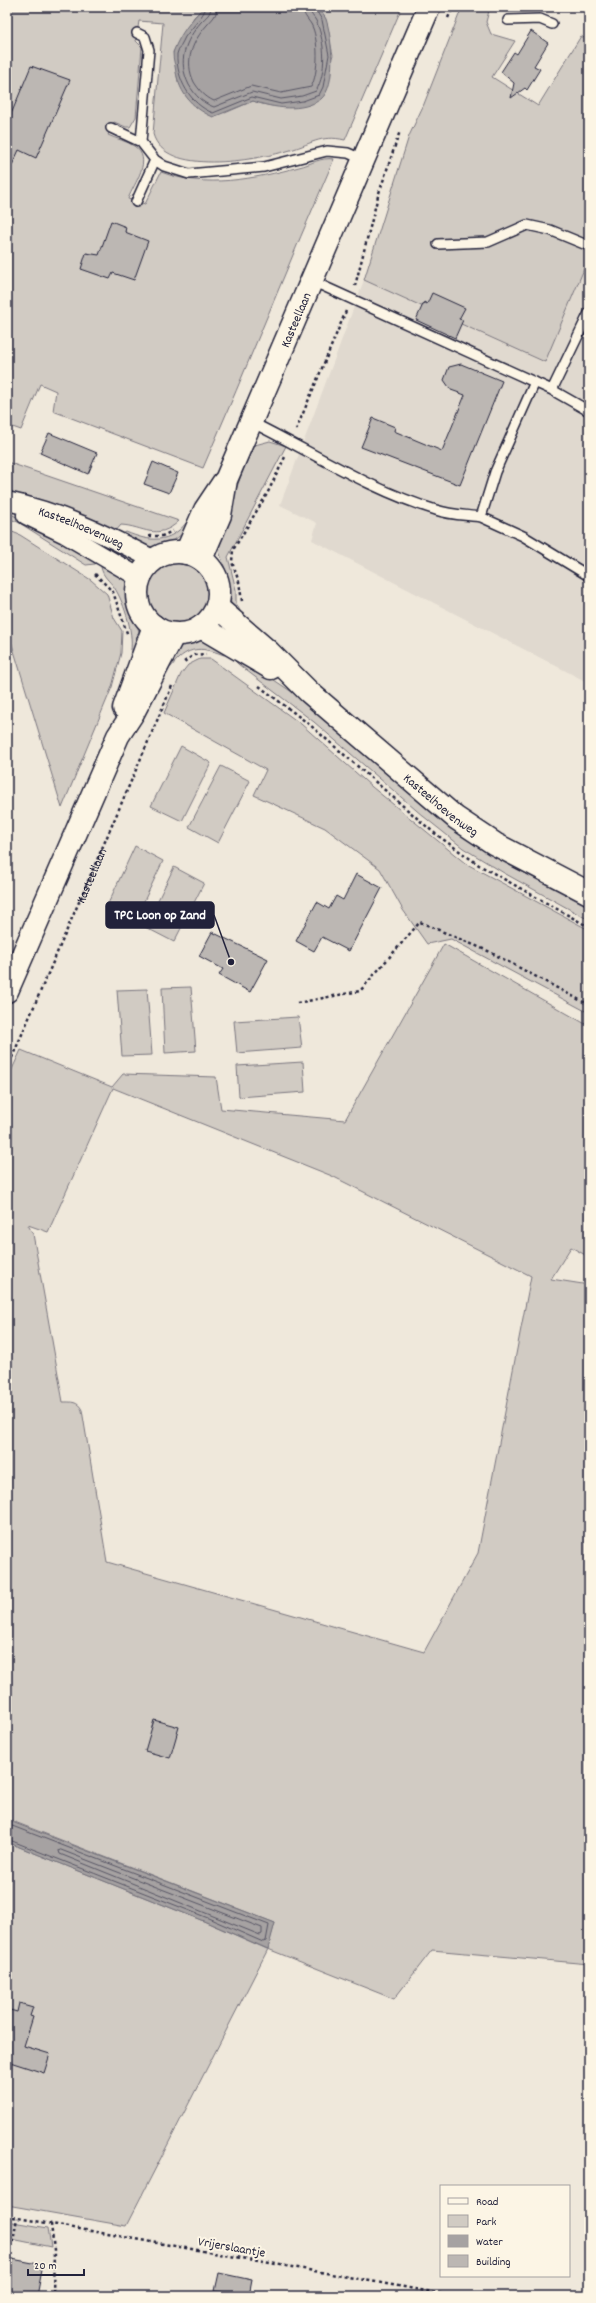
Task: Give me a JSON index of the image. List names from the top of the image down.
{
  "streets": {
    "street": ["Kasteellaan", "Kasteelhoevenweg"],
    "path": ["Vrijerslaantje"]
  },
  "crossings": [
    ["Kasteellaan", "Kasteelhoevenweg"]
  ],
  "places": ["TPC Loon op Zand"],
  "legend": [
    "Road",
    "Park",
    "Water",
    "Building"
  ],
  "scale_bar": "20 m"
}
